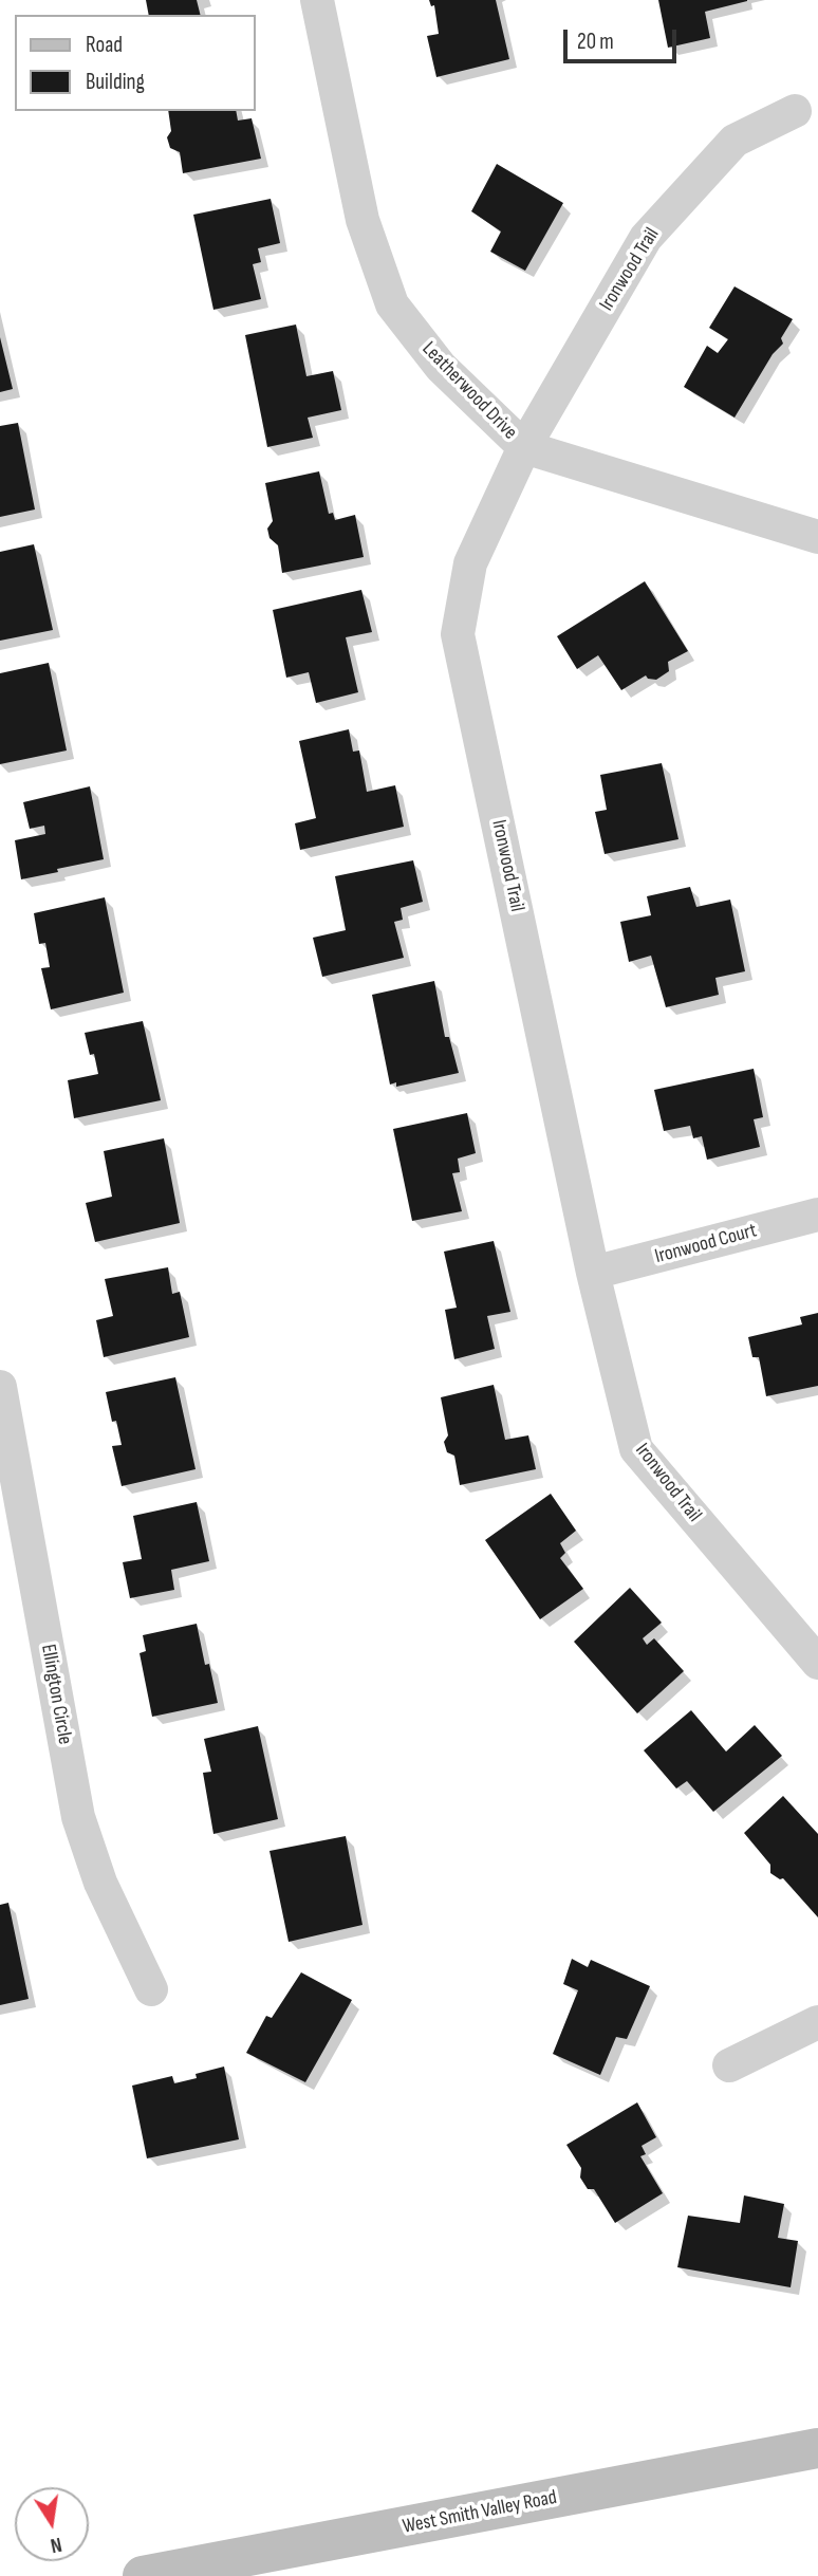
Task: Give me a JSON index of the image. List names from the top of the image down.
{
  "streets": {
    "main road": ["West Smith Valley Road"],
    "street": [
      "Ironwood Trail",
      "Leatherwood Drive",
      "Ironwood Court",
      "Ellington Circle"
    ]
  },
  "crossings": [
    ["Ironwood Trail", "Leatherwood Drive"],
    ["Ironwood Trail", "Ironwood Court"]
  ],
  "legend": ["Road", "Building"],
  "scale_bar": "20 m",
  "north": "bottom"
}
